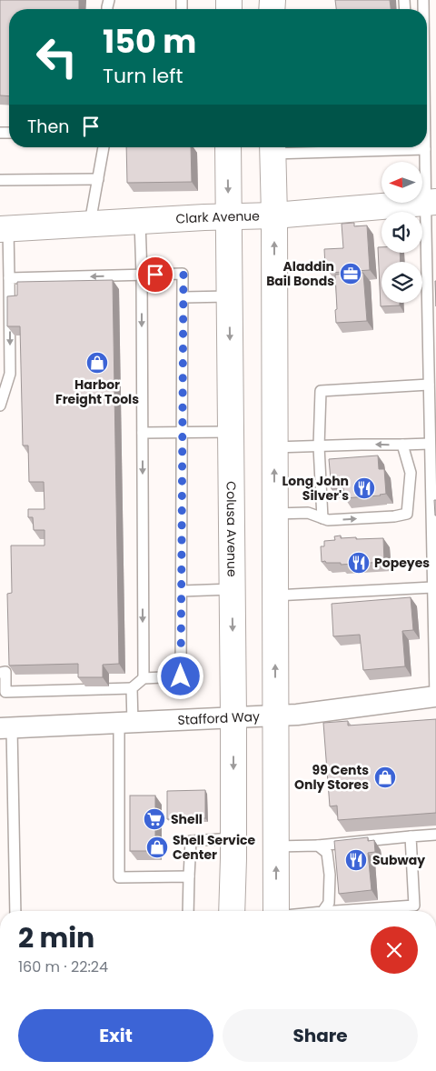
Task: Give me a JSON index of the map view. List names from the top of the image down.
{
  "streets": {
    "main road": ["Clark Avenue", "Colusa Avenue"],
    "street": ["Stafford Way"]
  },
  "crossings": [
    ["Clark Avenue", "Colusa Avenue"],
    ["Colusa Avenue", "Stafford Way"]
  ],
  "places": {
    "office": ["Aladdin Bail Bonds"],
    "shop": ["Harbor Freight Tools", "99 Cents Only Stores", "Shell Service Center"],
    "restaurant": ["Long John Silver's", "Popeyes", "Subway"],
    "supermarket": ["Shell"]
  },
  "north": "left",
  "page": {
    "turn": ["150 m", "Turn left"],
    "then": "Then",
    "heading": ["2 min", "160 m · 22:24"],
    "buttons": ["Exit", "Share"]
  }
}
